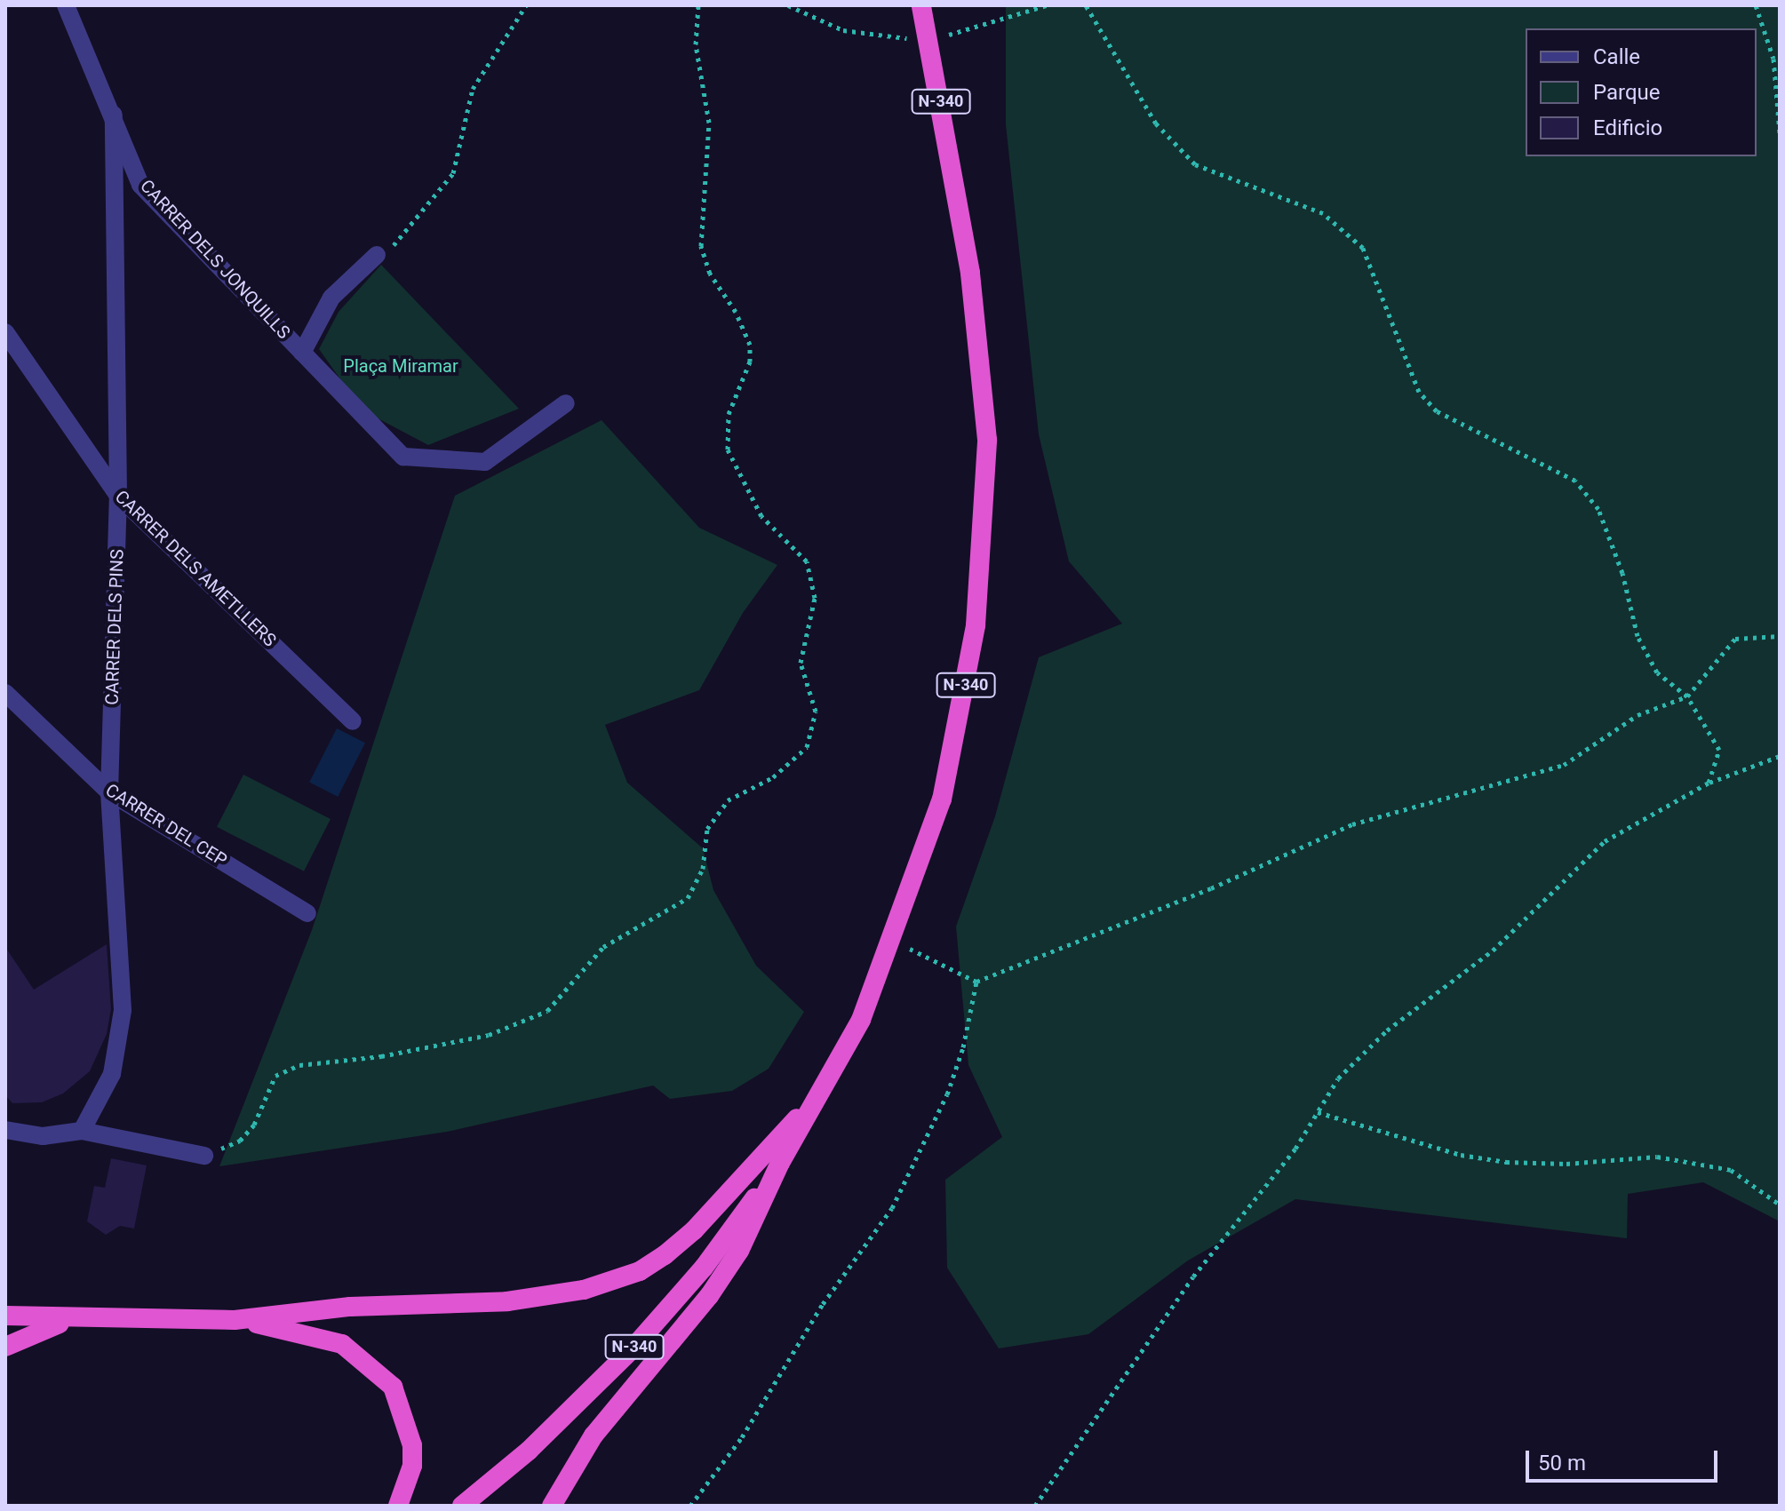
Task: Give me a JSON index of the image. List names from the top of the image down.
{
  "streets": {
    "highway": ["N-340"],
    "street": [
      "CARRER DELS JONQUILLS",
      "CARRER DELS AMETLLERS",
      "CARRER DELS PINS",
      "CARRER DEL CEP"
    ]
  },
  "crossings": [
    ["CARRER DELS JONQUILLS", "CARRER DELS PINS"],
    ["CARRER DELS AMETLLERS", "CARRER DELS PINS"],
    ["CARRER DELS PINS", "CARRER DEL CEP"]
  ],
  "parks": ["Plaça Miramar"],
  "legend": ["Calle", "Parque", "Edificio"],
  "scale_bar": "50 m"
}
